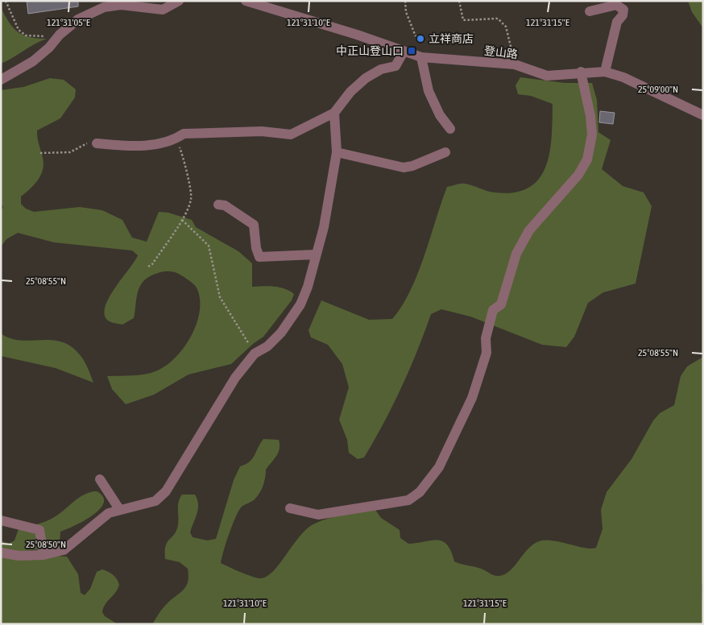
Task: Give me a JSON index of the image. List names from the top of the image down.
{
  "streets": {
    "street": ["登山路"]
  },
  "places": {
    "other": ["立祥商店"],
    "transit": ["中正山登山口"]
  },
  "coordinates": [
    "121°31'05\"E",
    "121°31'10\"E",
    "121°31'15\"E",
    "25°09'00\"N",
    "25°08'55\"N",
    "25°08'50\"N"
  ]
}
